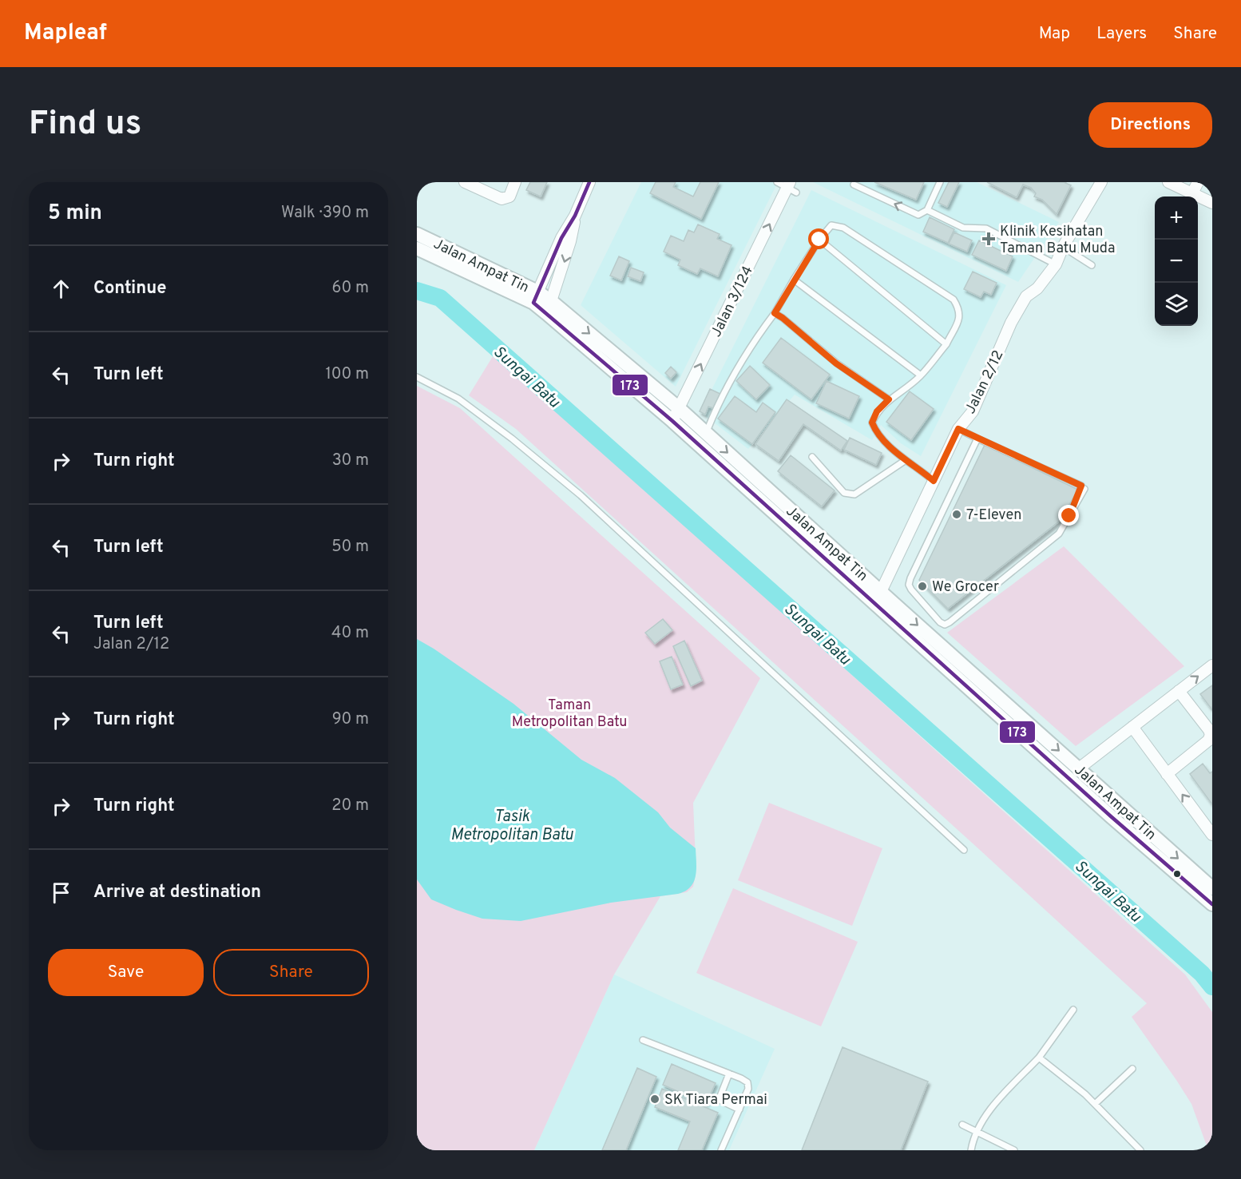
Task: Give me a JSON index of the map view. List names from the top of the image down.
{
  "streets": {
    "street": ["Jalan Ampat Tin", "Jalan 3/124", "Jalan 2/12"]
  },
  "crossings": [
    ["Jalan Ampat Tin", "Jalan 3/124"],
    ["Jalan Ampat Tin", "Jalan 2/12"]
  ],
  "one_way": ["Jalan 3/124"],
  "water": ["Sungai Batu", "Tasik Metropolitan Batu"],
  "parks": ["Taman Metropolitan Batu"],
  "places": {
    "health": ["Klinik Kesihatan Taman Batu Muda"],
    "other": ["7-Eleven", "We Grocer", "SK Tiara Permai"]
  },
  "lines": ["transit line 173"],
  "page": {
    "header": "Mapleaf",
    "nav": ["Map", "Layers", "Share"],
    "buttons": [
      "Directions",
      ["Save", "Share"]
    ],
    "title": "Find us",
    "heading": ["5 min", "Walk · 390 m"],
    "map_buttons": ["+", "−"],
    "list": [
      ["Continue", "60 m"],
      ["Turn left", "100 m"],
      ["Turn right", "30 m"],
      ["Turn left", "50 m"],
      ["Turn left", "Jalan 2/12", "40 m"],
      ["Turn right", "90 m"],
      ["Turn right", "20 m"],
      "Arrive at destination"
    ]
  }
}
